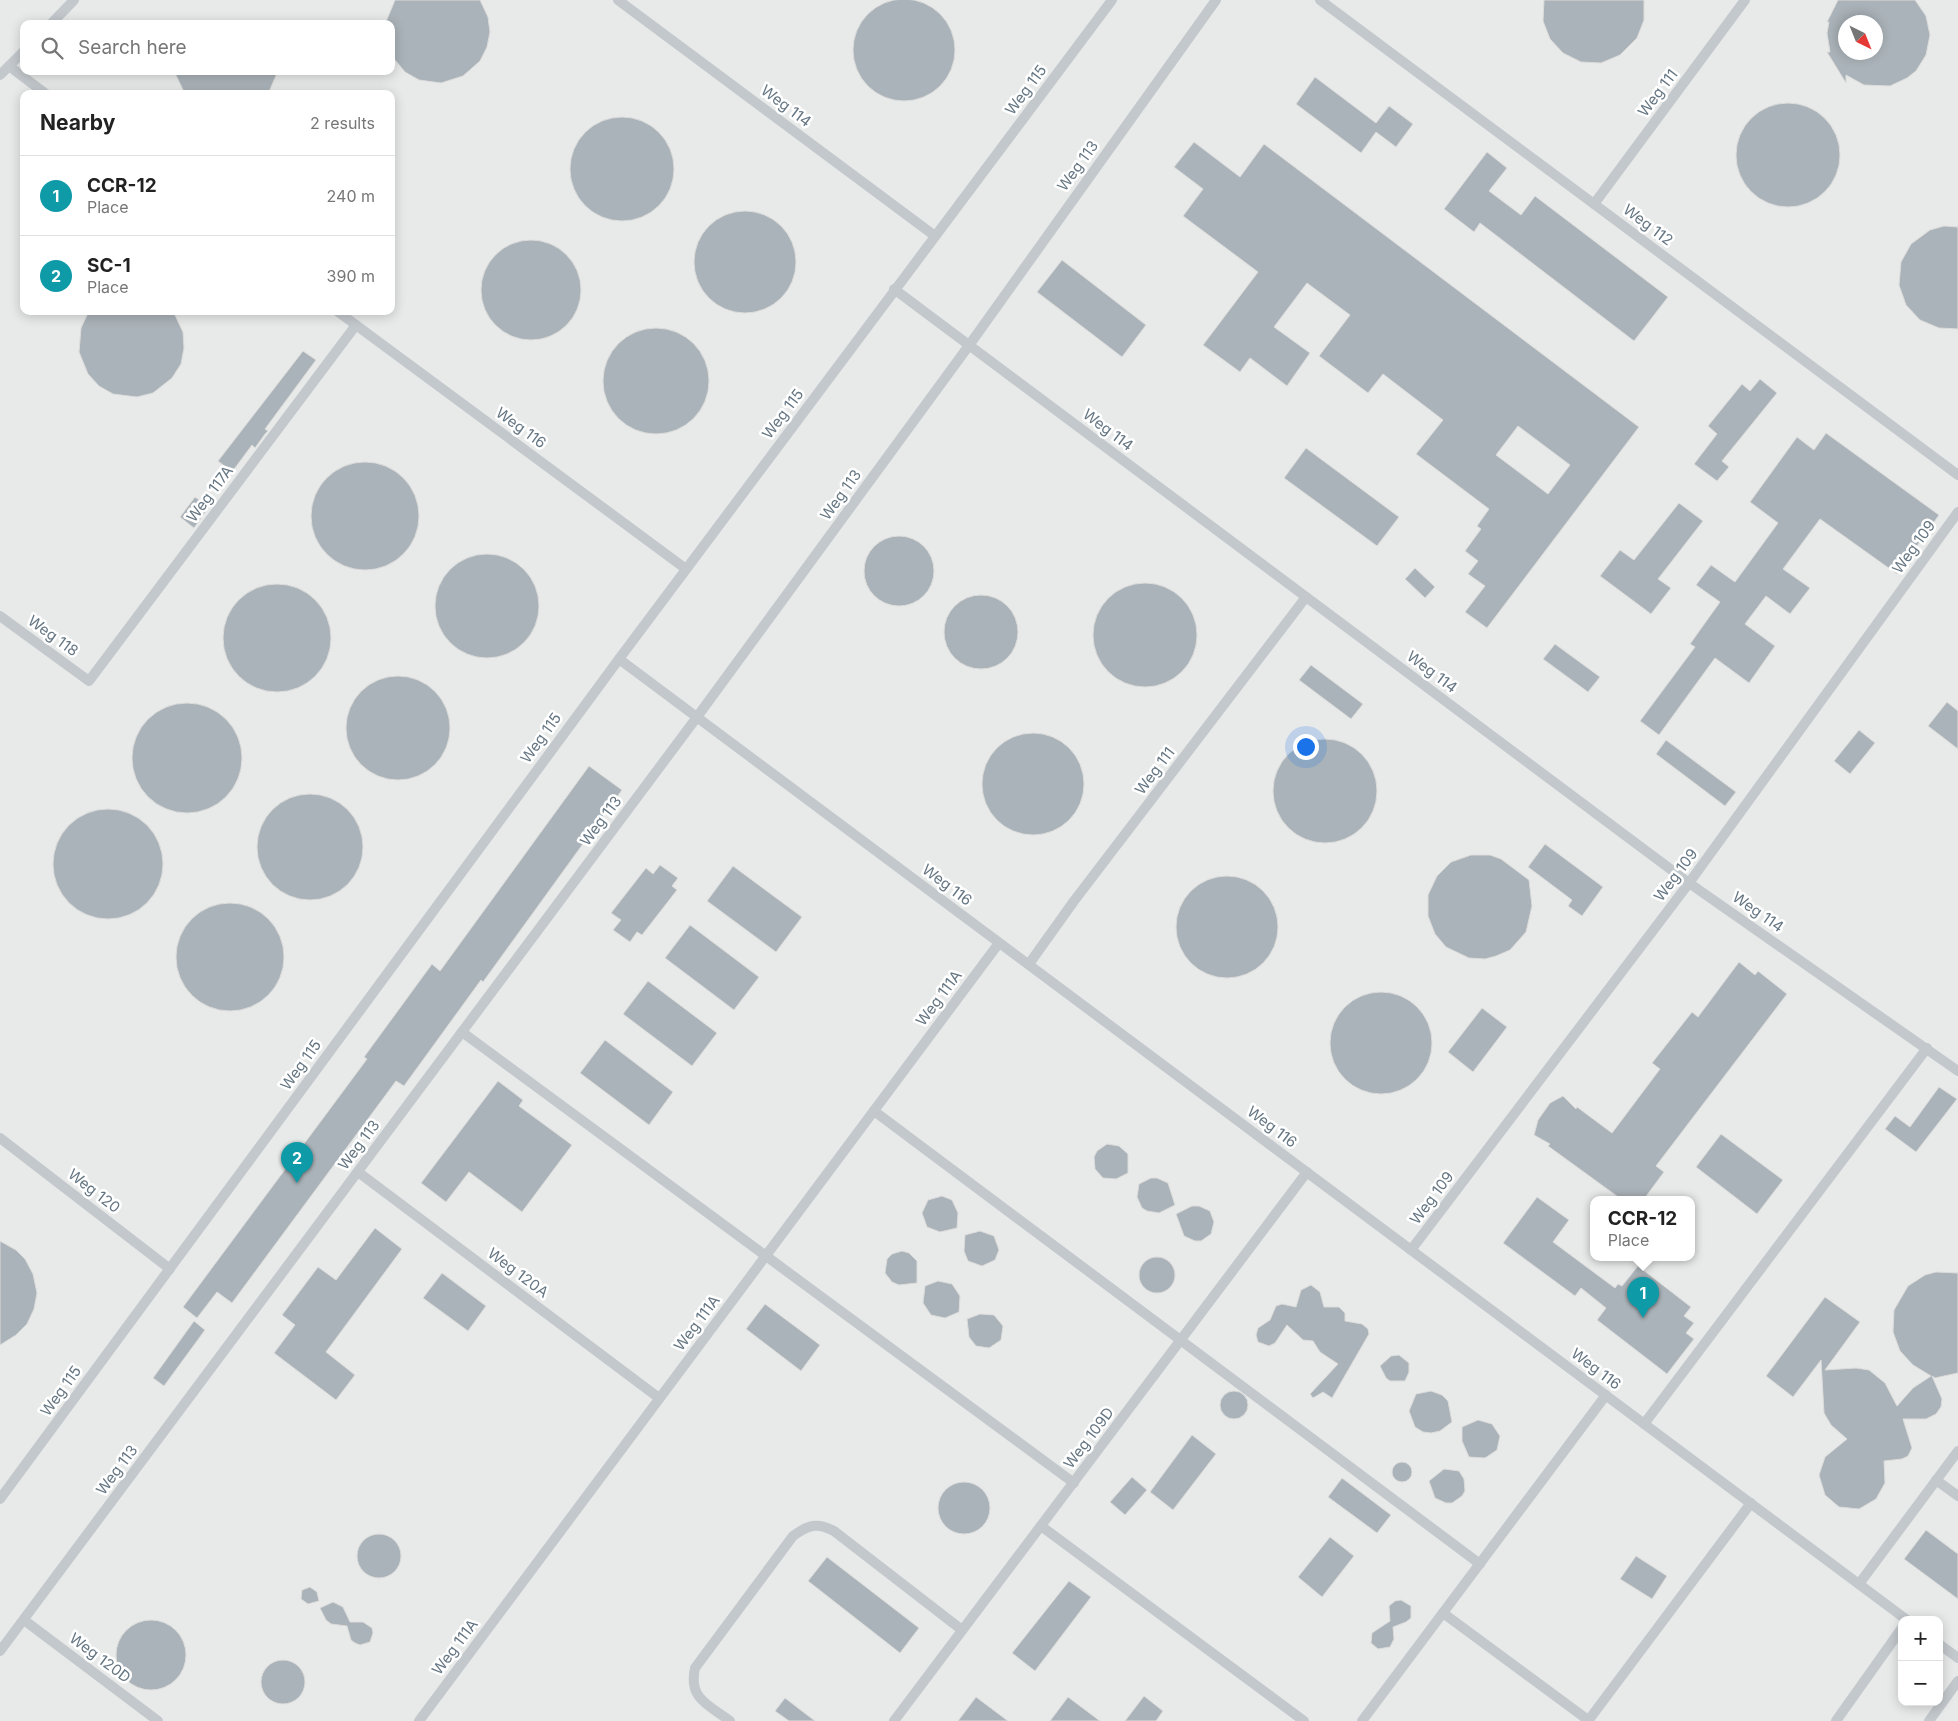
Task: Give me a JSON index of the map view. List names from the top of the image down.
{
  "streets": {
    "lane": [
      "Weg 115",
      "Weg 111",
      "Weg 114",
      "Weg 113",
      "Weg 112",
      "Weg 116",
      "Weg 117A",
      "Weg 109",
      "Weg 118",
      "Weg 111A",
      "Weg 120",
      "Weg 120A",
      "Weg 109D",
      "Weg 120D"
    ]
  },
  "crossings": [
    ["Weg 115", "Weg 114"],
    ["Weg 115", "Weg 116"],
    ["Weg 115", "Weg 120"],
    ["Weg 111", "Weg 114"],
    ["Weg 111", "Weg 112"],
    ["Weg 111", "Weg 116"],
    ["Weg 114", "Weg 113"],
    ["Weg 114", "Weg 109"],
    ["Weg 113", "Weg 116"],
    ["Weg 113", "Weg 120A"],
    ["Weg 113", "Weg 120D"],
    ["Weg 116", "Weg 117A"],
    ["Weg 116", "Weg 109"],
    ["Weg 116", "Weg 111A"],
    ["Weg 116", "Weg 109D"],
    ["Weg 117A", "Weg 118"],
    ["Weg 111A", "Weg 120A"]
  ],
  "north": "bottom right",
  "page": {
    "search": "Search here",
    "heading": ["Nearby", "2 results"],
    "list": [
      {
        "mark": "1",
        "name": "CCR-12",
        "note": "Place",
        "value": "240 m"
      },
      {
        "mark": "2",
        "name": "SC-1",
        "note": "Place",
        "value": "390 m"
      }
    ],
    "pins": ["2", "1"],
    "popup": ["CCR-12", "Place"],
    "map_buttons": ["+", "−"]
  }
}
